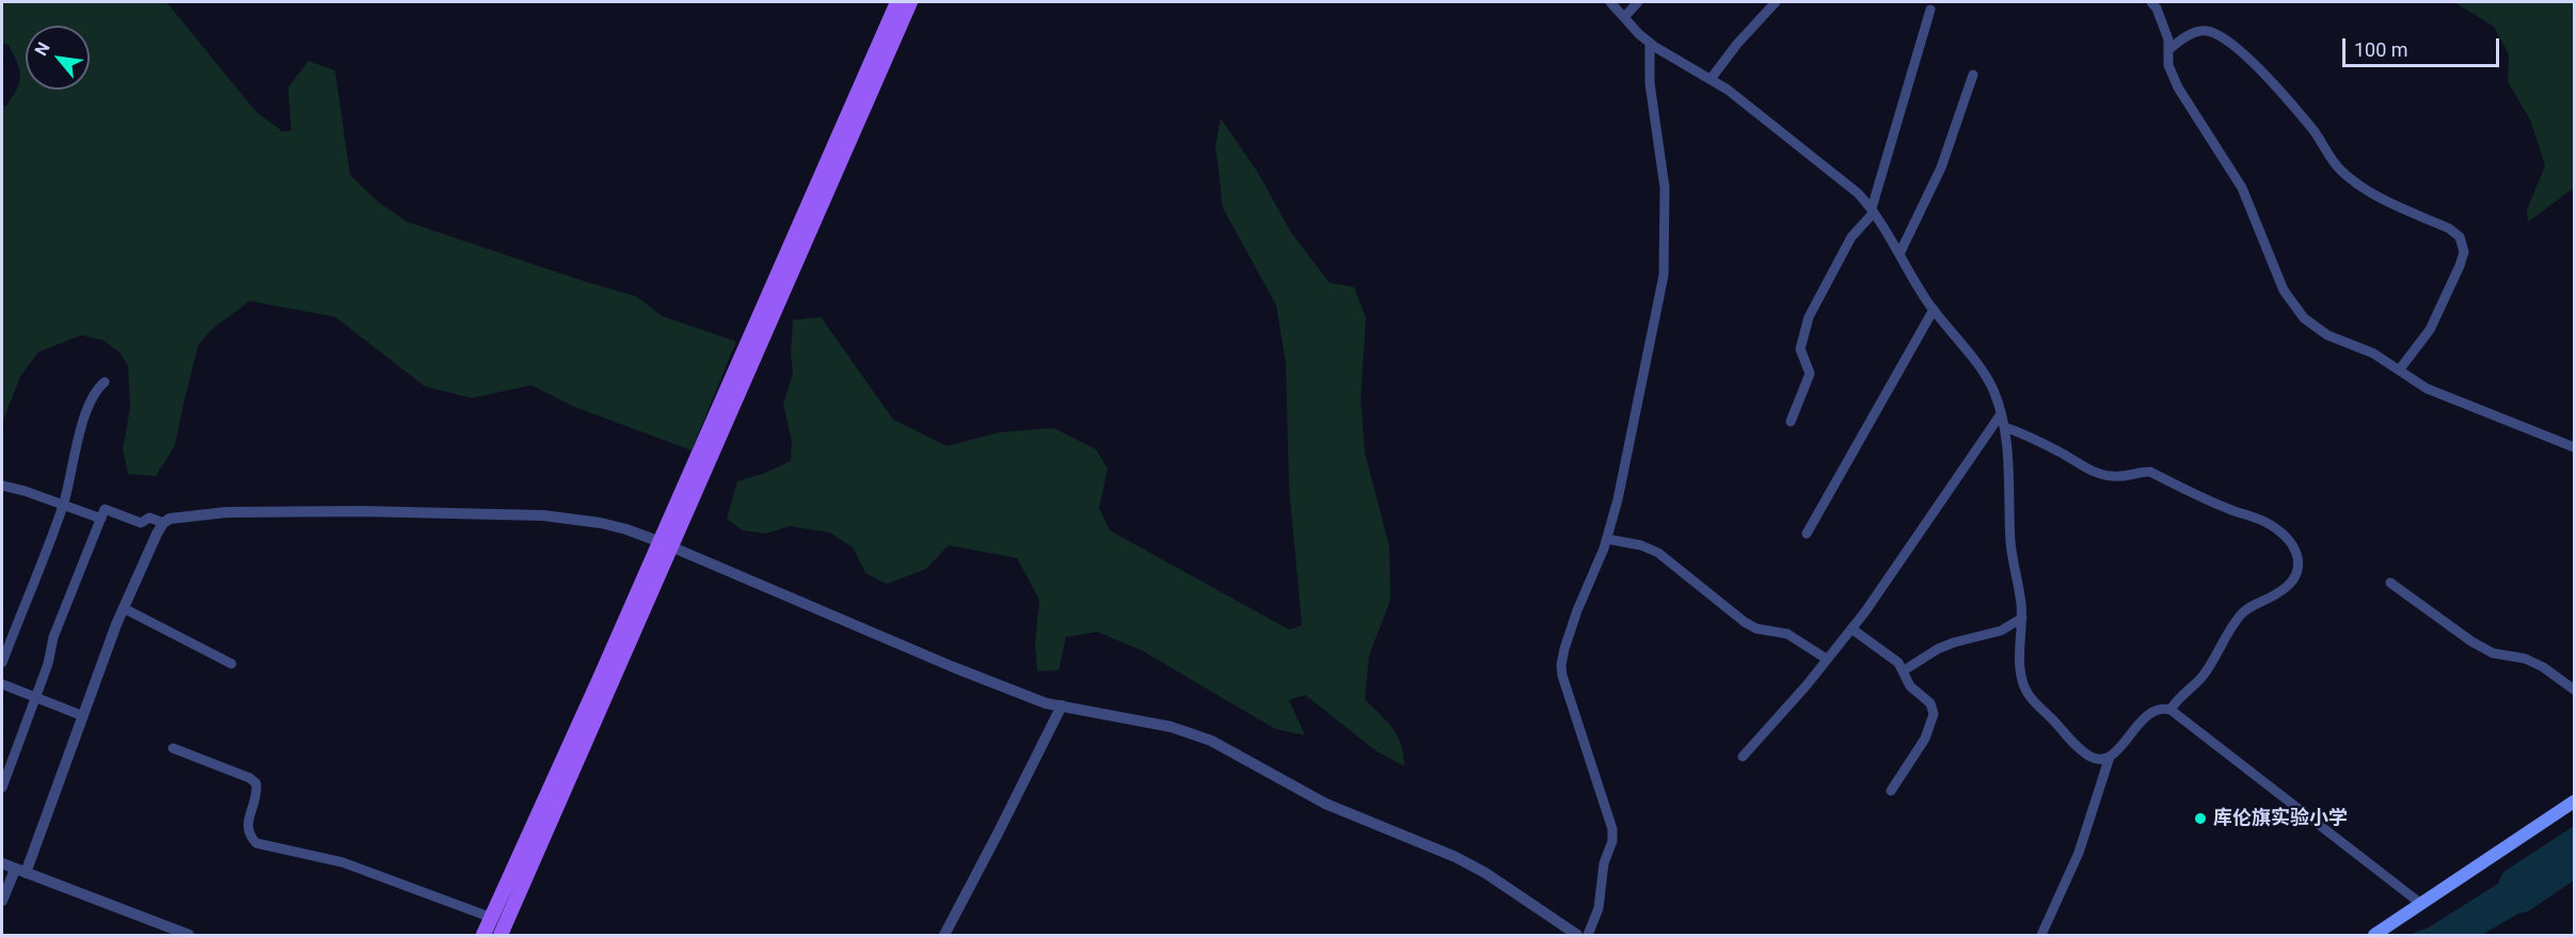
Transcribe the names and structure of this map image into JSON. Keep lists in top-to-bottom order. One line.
{"places":["库伦旗实验小学"],"scale_bar":"100 m","north":"top left"}
